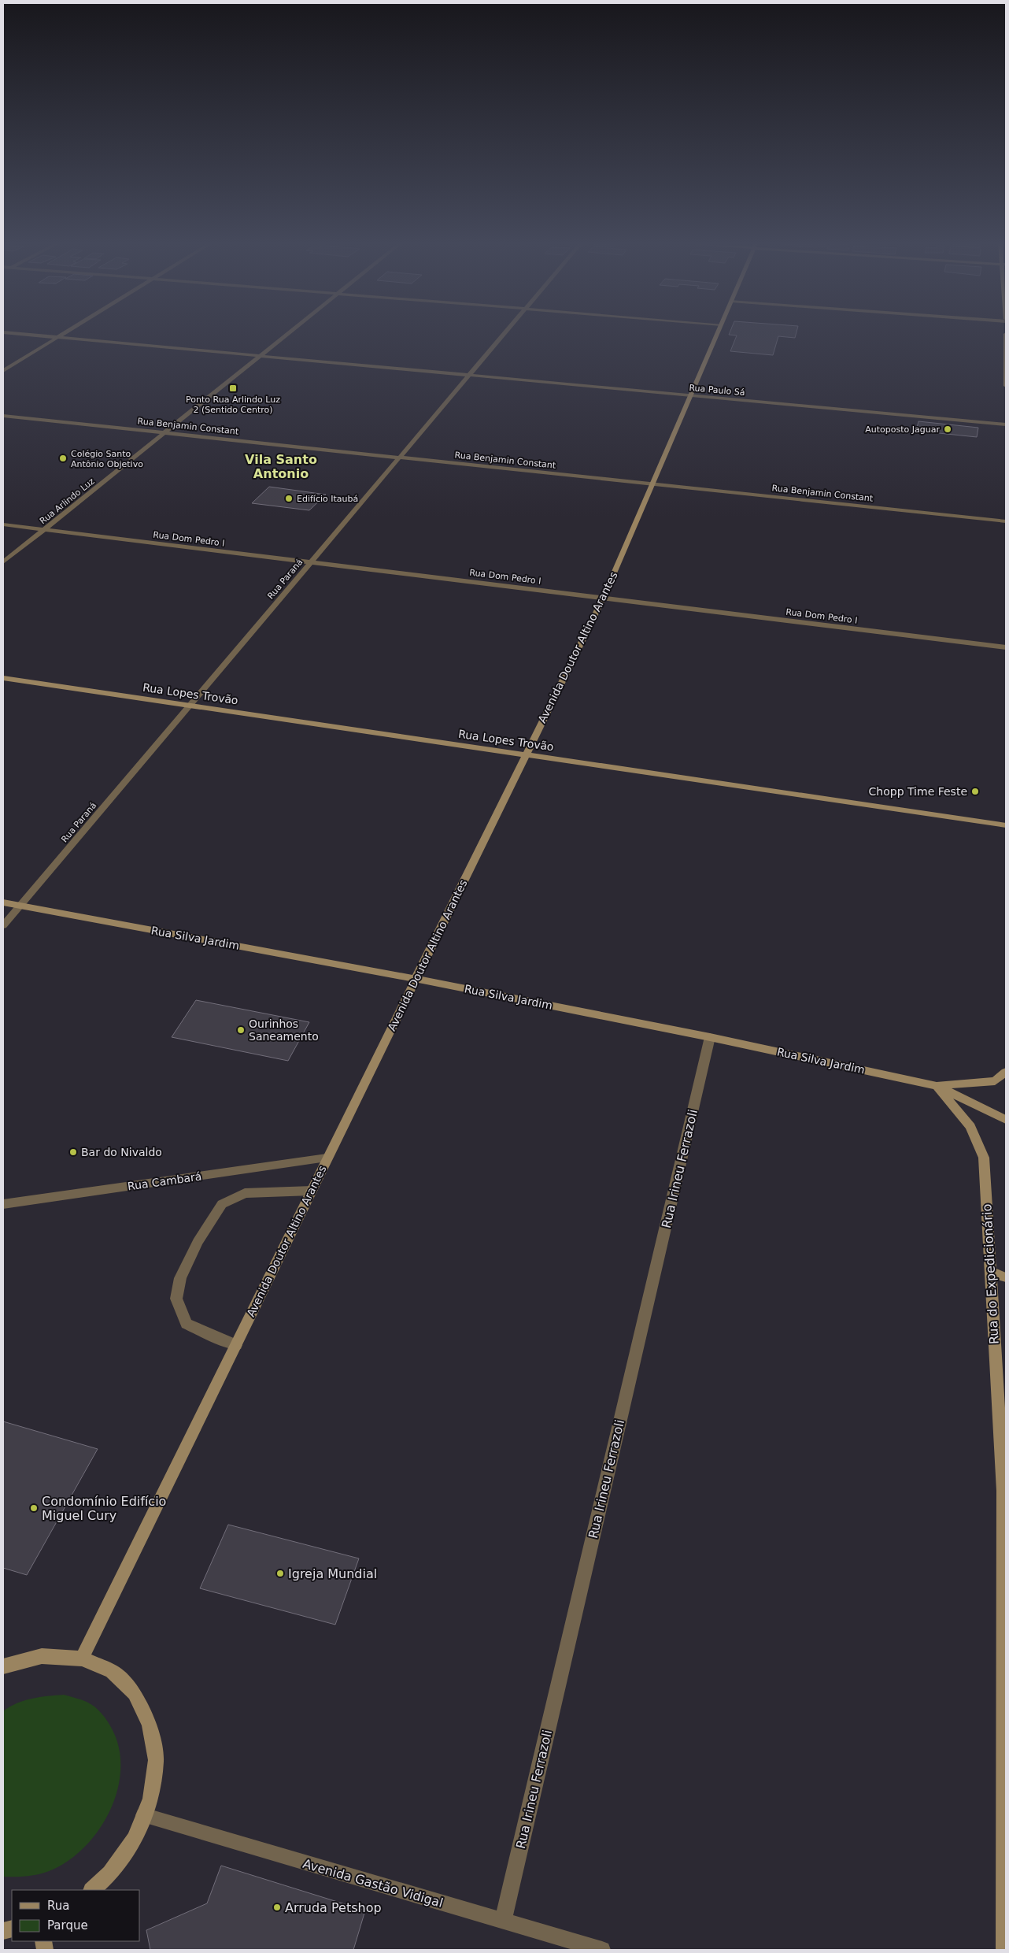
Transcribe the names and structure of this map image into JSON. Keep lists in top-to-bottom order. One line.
{"streets":{"street":["Rua Paulo Sá","Rua Benjamin Constant","Rua Arlindo Luz","Rua Dom Pedro I","Rua Paraná","Avenida Doutor Altino Arantes","Rua Lopes Trovão","Rua Silva Jardim","Rua Irineu Ferrazoli","Rua Cambará","Rua do Expedicionário","Avenida Gastão Vidigal"]},"crossings":[["Rua Paulo Sá","Rua Arlindo Luz"],["Rua Paulo Sá","Rua Paraná"],["Rua Paulo Sá","Avenida Doutor Altino Arantes"],["Rua Benjamin Constant","Rua Arlindo Luz"],["Rua Benjamin Constant","Rua Paraná"],["Rua Benjamin Constant","Avenida Doutor Altino Arantes"],["Rua Arlindo Luz","Rua Dom Pedro I"],["Rua Dom Pedro I","Rua Paraná"],["Rua Dom Pedro I","Avenida Doutor Altino Arantes"],["Rua Paraná","Rua Lopes Trovão"],["Rua Paraná","Rua Silva Jardim"],["Avenida Doutor Altino Arantes","Rua Lopes Trovão"],["Avenida Doutor Altino Arantes","Rua Silva Jardim"],["Avenida Doutor Altino Arantes","Rua Cambará"],["Rua Silva Jardim","Rua Irineu Ferrazoli"],["Rua Silva Jardim","Rua do Expedicionário"],["Rua Irineu Ferrazoli","Avenida Gastão Vidigal"]],"districts":["Vila Santo Antonio"],"places":{"transit":["Ponto Rua Arlindo Luz 2 (Sentido Centro)"],"other":["Autoposto Jaguar","Colégio Santo Antônio Objetivo","Edifício Itaubá","Chopp Time Feste","Ourinhos Saneamento","Bar do Nivaldo","Condomínio Edifício Miguel Cury","Igreja Mundial","Arruda Petshop"]},"legend":["Rua","Parque"]}
